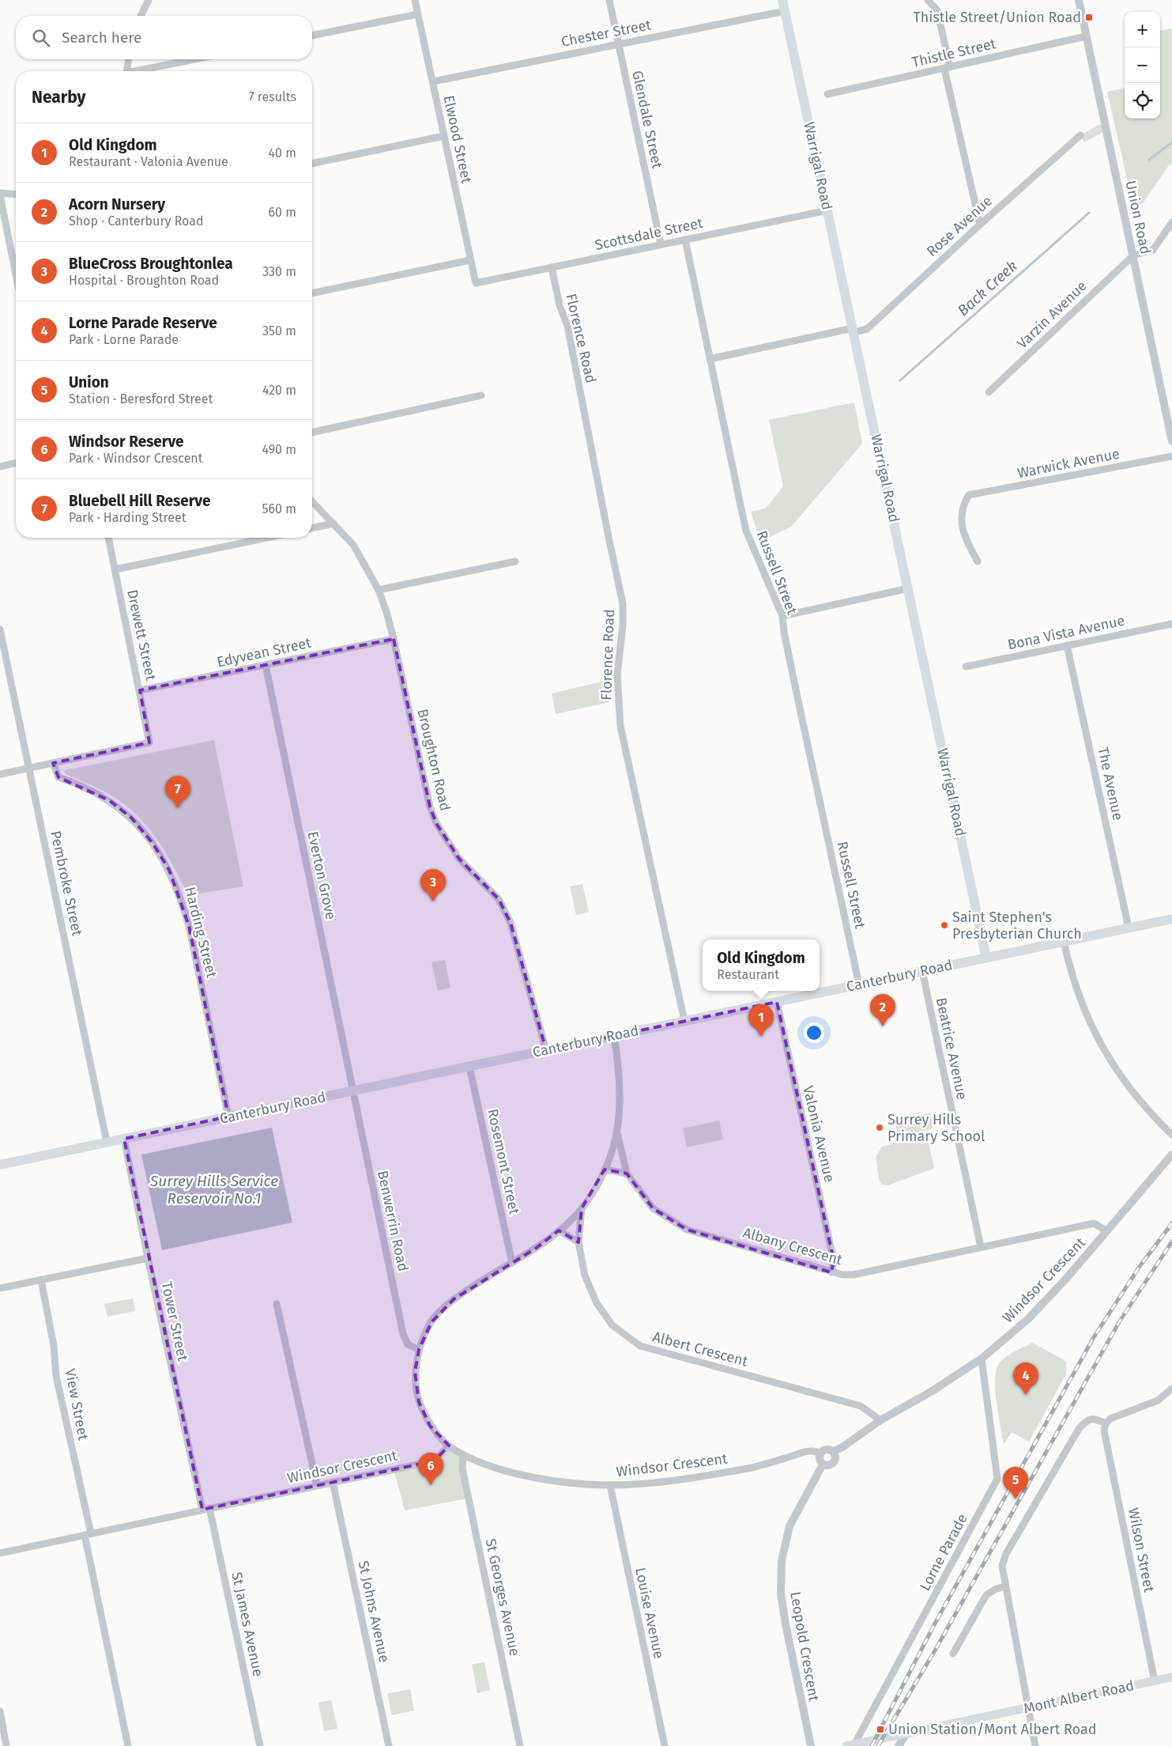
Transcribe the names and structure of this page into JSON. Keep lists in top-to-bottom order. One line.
{"streets":{"main road":["Warrigal Road","Canterbury Road","Mont Albert Road"],"street":["Chester Street","Thistle Street","Glendale Street","Elwood Street","Union Road","Rose Avenue","Scottsdale Street","Varzin Avenue","Florence Road","Warwick Avenue","Russell Street","Bona Vista Avenue","Drewett Street","Edyvean Street","Broughton Road","The Avenue","Everton Grove","Pembroke Street","Harding Street","Beatrice Avenue","Valonia Avenue","Rosemont Street","Benwerrin Road","Albany Crescent","Windsor Crescent","Tower Street","Albert Crescent","View Street","Wilson Street","Lorne Parade","St Georges Avenue","St Johns Avenue","Louise Avenue","St James Avenue","Leopold Crescent"]},"crossings":[["Chester Street","Glendale Street"],["Chester Street","Elwood Street"],["Chester Street","Warrigal Road"],["Thistle Street","Union Road"],["Glendale Street","Scottsdale Street"],["Elwood Street","Scottsdale Street"],["Warrigal Road","Rose Avenue"],["Warrigal Road","Scottsdale Street"],["Warrigal Road","Canterbury Road"],["Union Road","Varzin Avenue"],["Rose Avenue","Russell Street"],["Scottsdale Street","Florence Road"],["Scottsdale Street","Russell Street"],["Florence Road","Canterbury Road"],["Russell Street","Canterbury Road"],["Bona Vista Avenue","The Avenue"],["Drewett Street","Edyvean Street"],["Drewett Street","Harding Street"],["Edyvean Street","Broughton Road"],["Edyvean Street","Everton Grove"],["Broughton Road","Canterbury Road"],["The Avenue","Canterbury Road"],["Everton Grove","Canterbury Road"],["Everton Grove","Benwerrin Road"],["Pembroke Street","Canterbury Road"],["Harding Street","Canterbury Road"],["Canterbury Road","Beatrice Avenue"],["Canterbury Road","Valonia Avenue"],["Canterbury Road","Rosemont Street"],["Canterbury Road","Benwerrin Road"],["Canterbury Road","Tower Street"],["Beatrice Avenue","Albany Crescent"],["Valonia Avenue","Albany Crescent"],["Albany Crescent","Windsor Crescent"],["Windsor Crescent","Tower Street"],["Windsor Crescent","Albert Crescent"],["Windsor Crescent","View Street"],["Windsor Crescent","Lorne Parade"],["Windsor Crescent","St Georges Avenue"],["Windsor Crescent","St Johns Avenue"],["Windsor Crescent","Louise Avenue"],["Windsor Crescent","St James Avenue"],["Windsor Crescent","Leopold Crescent"],["Tower Street","St James Avenue"],["Wilson Street","Mont Albert Road"],["Lorne Parade","Mont Albert Road"]],"water":["Back Creek","Surrey Hills Service Reservoir No.1"],"places":{"transit":["Thistle Street/Union Road","Union Station/Mont Albert Road"],"other":["Saint Stephen's Presbyterian Church","Surrey Hills Primary School"]},"page":{"map_buttons":["+","−"],"search":"Search here","heading":["Nearby","7 results"],"list":[{"mark":"1","name":"Old Kingdom","note":"Restaurant · Valonia Avenue","value":"40 m"},{"mark":"2","name":"Acorn Nursery","note":"Shop · Canterbury Road","value":"60 m"},{"mark":"3","name":"BlueCross Broughtonlea","note":"Hospital · Broughton Road","value":"330 m"},{"mark":"4","name":"Lorne Parade Reserve","note":"Park · Lorne Parade","value":"350 m"},{"mark":"5","name":"Union","note":"Station · Beresford Street","value":"420 m"},{"mark":"6","name":"Windsor Reserve","note":"Park · Windsor Crescent","value":"490 m"},{"mark":"7","name":"Bluebell Hill Reserve","note":"Park · Harding Street","value":"560 m"}],"pins":["7","3","2","1","4","6","5"],"popup":["Old Kingdom","Restaurant"]}}
